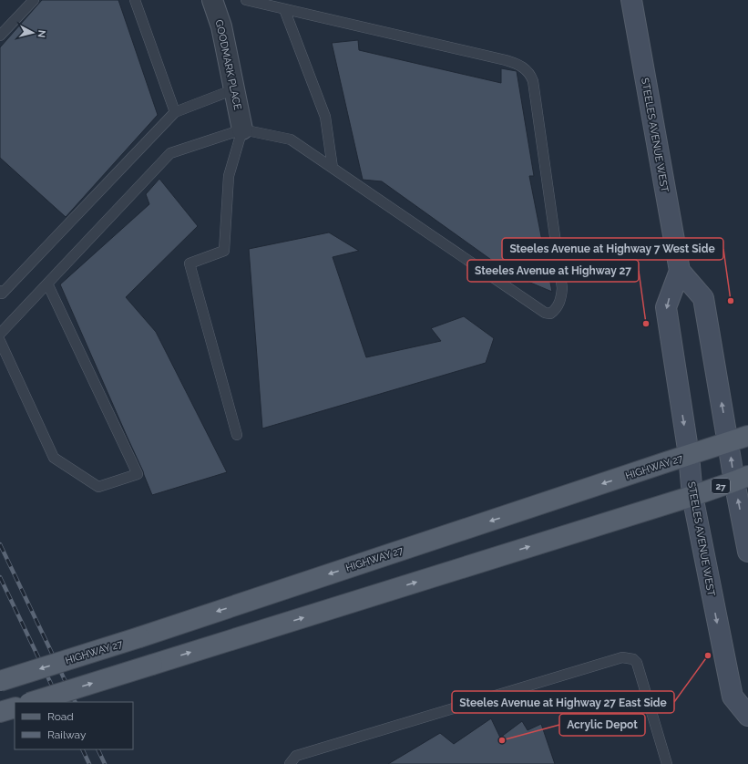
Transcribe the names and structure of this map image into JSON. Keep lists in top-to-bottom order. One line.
{"streets":{"main road":["STEELES AVENUE WEST","HIGHWAY 27","27"],"street":["GOODMARK PLACE"]},"crossings":[["STEELES AVENUE WEST","HIGHWAY 27"],["STEELES AVENUE WEST","27"]],"places":["Steeles Avenue at Highway 7 West Side","Steeles Avenue at Highway 27","Steeles Avenue at Highway 27 East Side","Acrylic Depot"],"legend":["Road","Railway"],"north":"right"}
